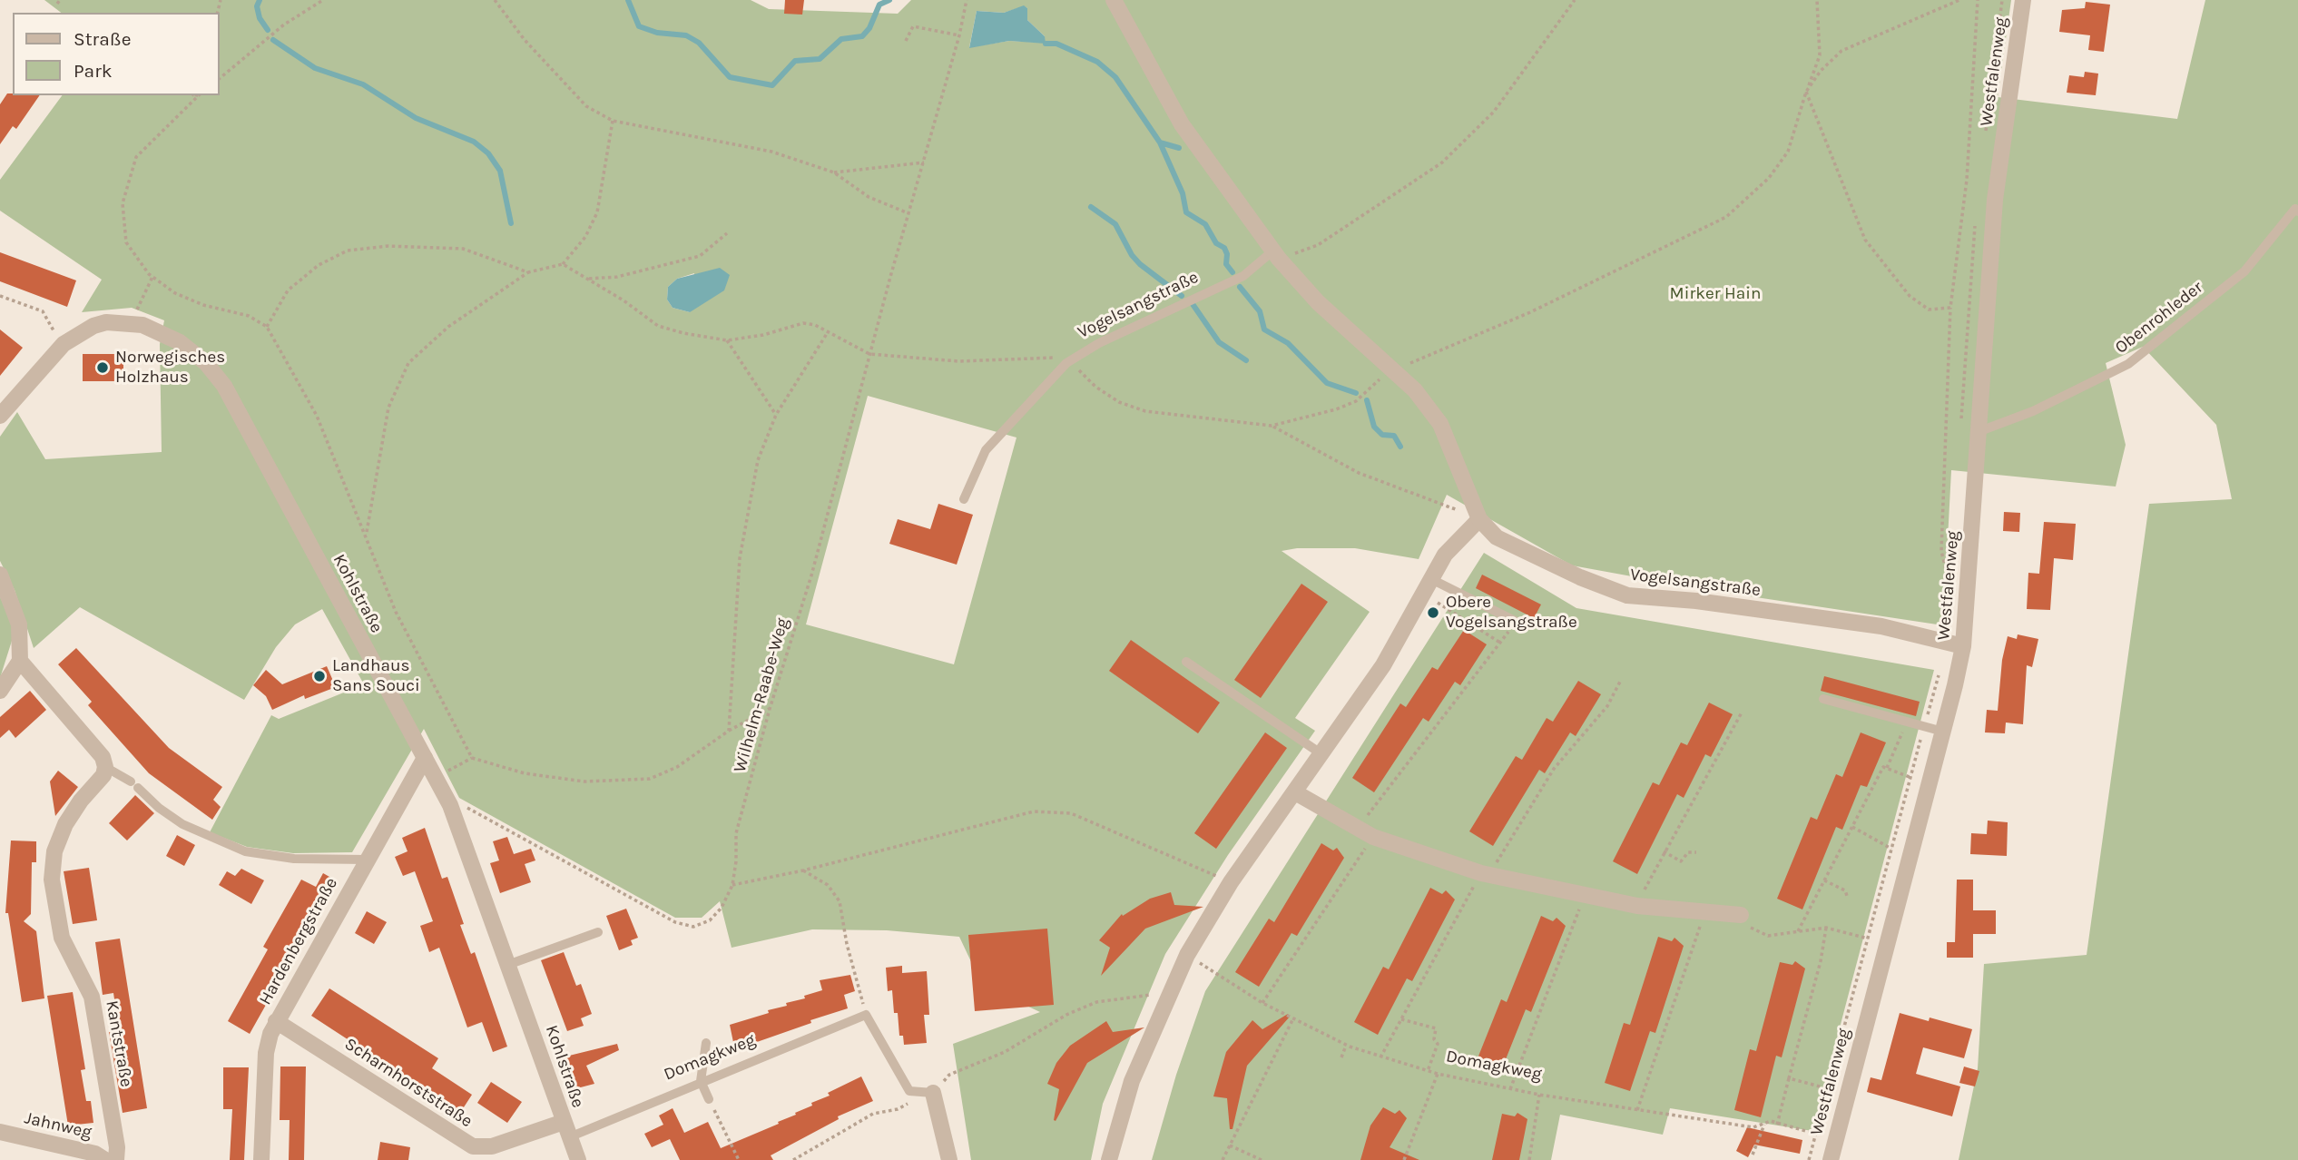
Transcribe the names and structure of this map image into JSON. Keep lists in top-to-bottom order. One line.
{"streets":{"street":["Westfalenweg","Vogelsangstraße","Kohlstraße","Hardenbergstraße","Kantstraße","Scharnhorststraße","Jahnweg"],"lane":["Obenrohleder","Domagkweg"],"path":["Wilhelm-Raabe-Weg"]},"crossings":[["Westfalenweg","Vogelsangstraße"],["Westfalenweg","Obenrohleder"],["Kohlstraße","Hardenbergstraße"],["Kohlstraße","Domagkweg"],["Kohlstraße","Scharnhorststraße"],["Hardenbergstraße","Scharnhorststraße"],["Domagkweg","Scharnhorststraße"]],"parks":["Mirker Hain"],"places":["Norwegisches Holzhaus","Obere Vogelsangstraße","Landhaus Sans Souci"],"legend":["Straße","Park"]}
